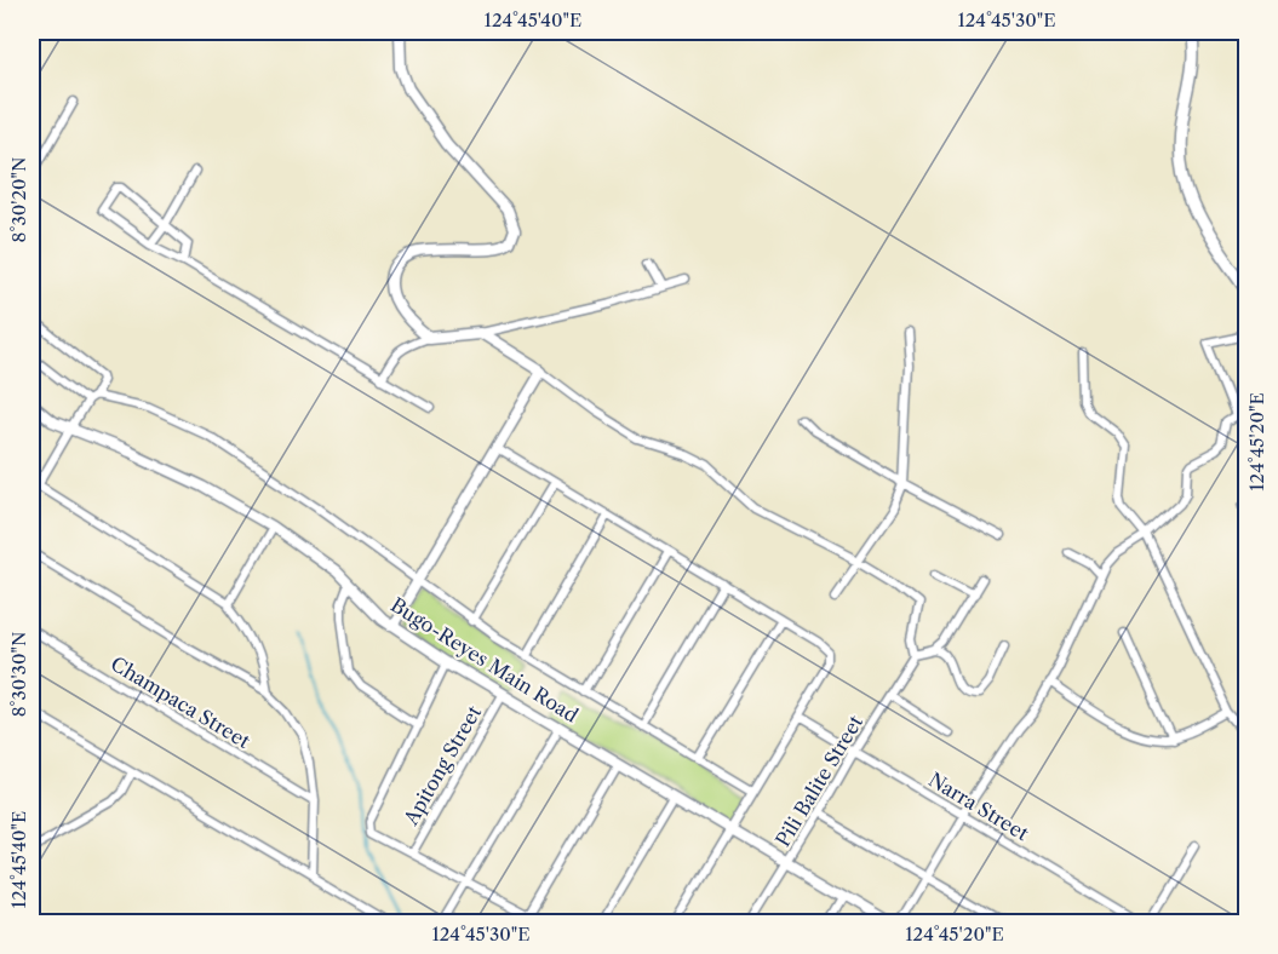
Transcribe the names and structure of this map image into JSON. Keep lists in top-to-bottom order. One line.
{"streets":{"street":["Bugo-Reyes Main Road","Champaca Street","Apitong Street","Pili Balite Street","Narra Street"]},"crossings":[["Bugo-Reyes Main Road","Apitong Street"],["Bugo-Reyes Main Road","Pili Balite Street"],["Pili Balite Street","Narra Street"]],"coordinates":["124°45'40\"E","124°45'30\"E","8°30'20\"N","124°45'20\"E","8°30'30\"N"]}
